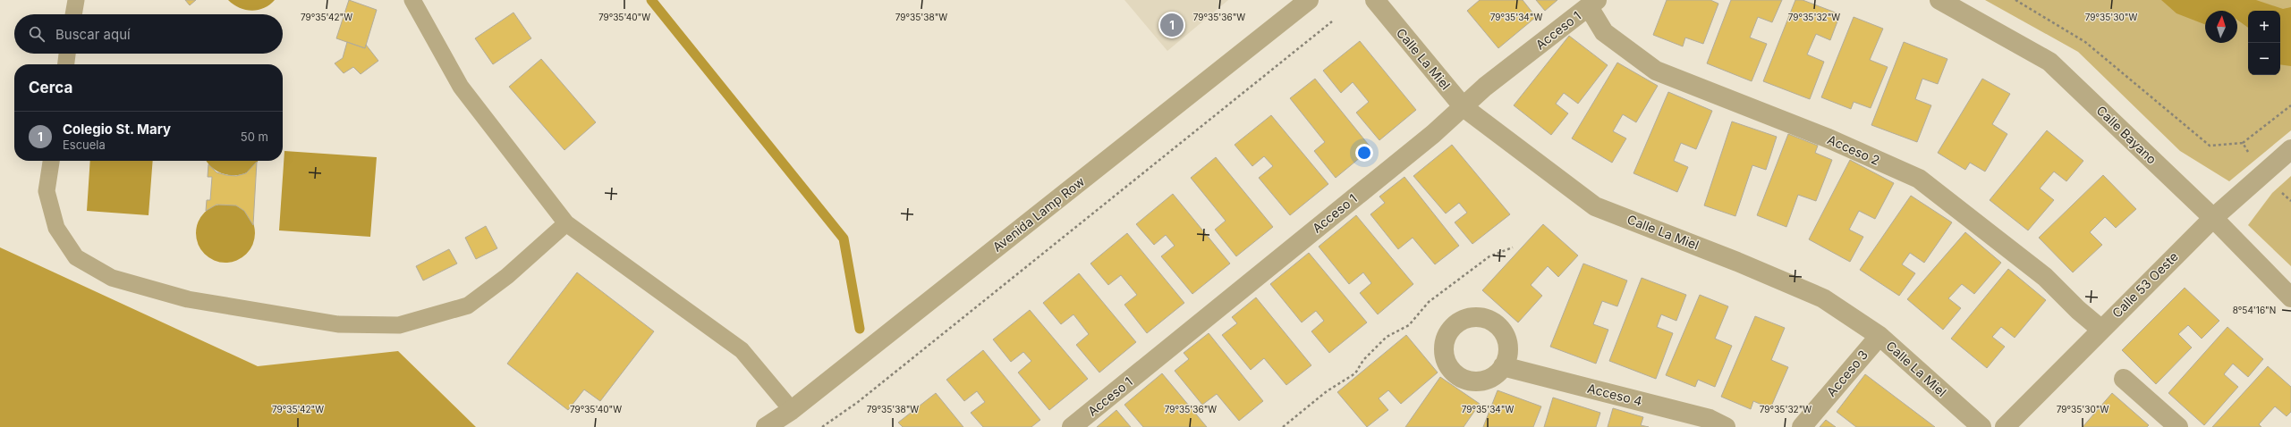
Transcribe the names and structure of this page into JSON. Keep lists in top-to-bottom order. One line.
{"streets":{"street":["Acceso 1","Calle La Miel","Calle Bayano","Acceso 2","Avenida Lamp Row","Calle 53 Oeste","Acceso 3","Acceso 4"]},"crossings":[["Acceso 1","Calle La Miel"],["Acceso 1","Acceso 2"],["Calle La Miel","Acceso 3"],["Calle Bayano","Calle 53 Oeste"],["Acceso 2","Calle 53 Oeste"]],"north":"top","page":{"map_buttons":["+","−"],"pins":"1","search":"Buscar aquí","heading":"Cerca","list":[{"mark":"1","name":"Colegio St. Mary","note":"Escuela","value":"50 m"}]},"coordinates":["79°35'42\"W","79°35'40\"W","79°35'38\"W","79°35'36\"W","79°35'34\"W","79°35'32\"W","79°35'30\"W","8°54'16\"N"]}
